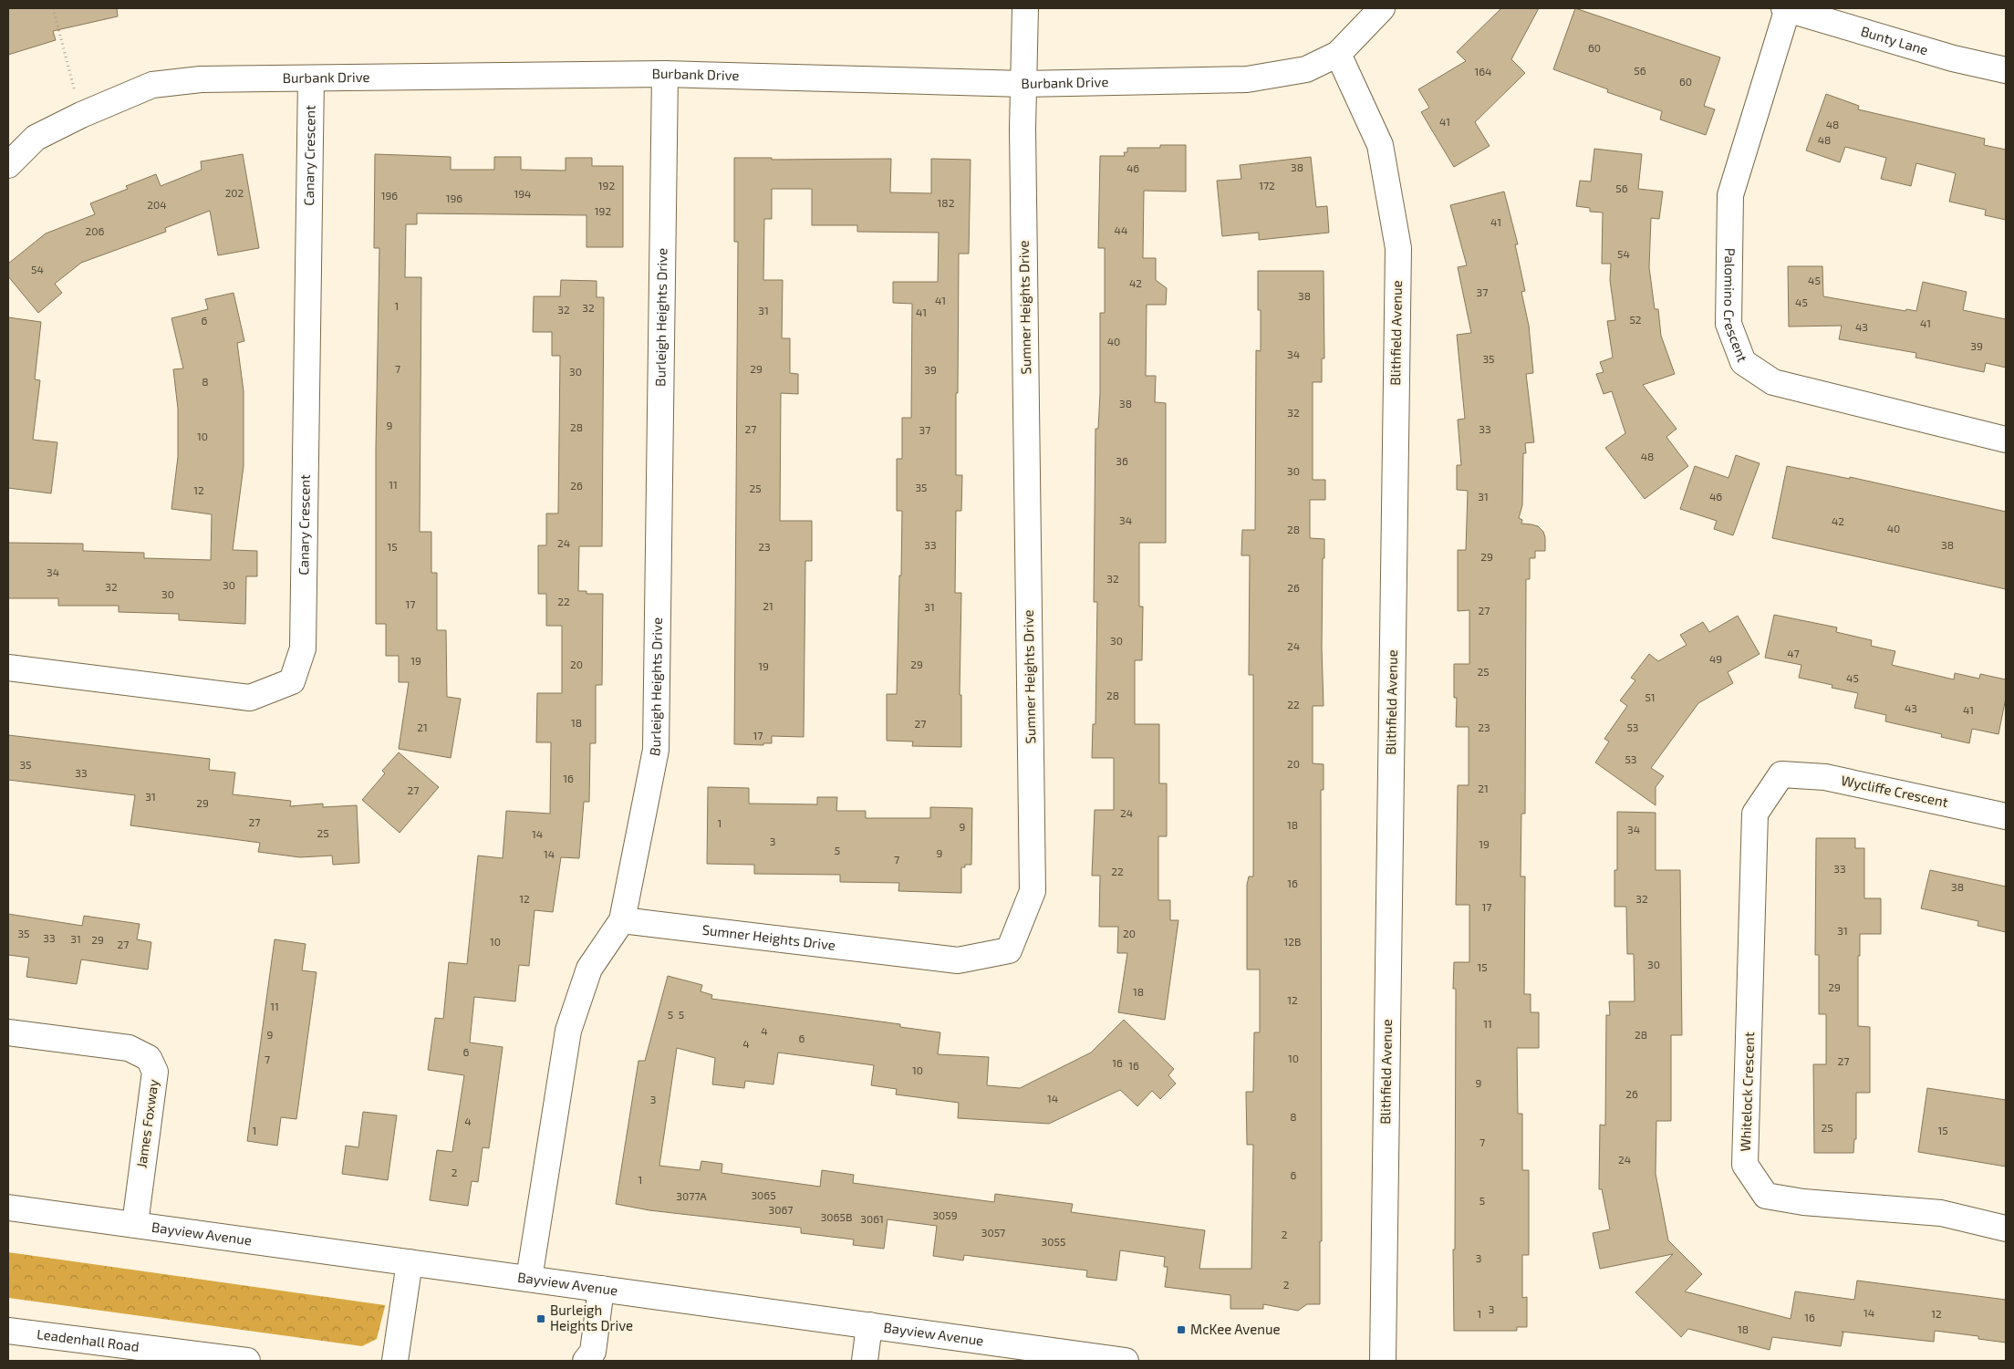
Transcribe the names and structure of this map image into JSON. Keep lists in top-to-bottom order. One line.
{"streets":{"street":["Bunty Lane","Burbank Drive","Canary Crescent","Palomino Crescent","Sumner Heights Drive","Burleigh Heights Drive","Blithfield Avenue","Wycliffe Crescent","Whitelock Crescent","James Foxway","Bayview Avenue","Leadenhall Road"]},"crossings":[["Bunty Lane","Palomino Crescent"],["Burbank Drive","Canary Crescent"],["Burbank Drive","Sumner Heights Drive"],["Burbank Drive","Burleigh Heights Drive"],["Burbank Drive","Blithfield Avenue"],["Sumner Heights Drive","Burleigh Heights Drive"],["Burleigh Heights Drive","Bayview Avenue"],["Wycliffe Crescent","Whitelock Crescent"],["James Foxway","Bayview Avenue"]],"places":{"transit":["Burleigh Heights Drive","McKee Avenue"]},"house_numbers":["60","56","164","60","41","48","48","38","46","192","172","56","202","194","196","196","182","204","192","41","44","206","54","54","45","42","37","38","41","45","1","32","32","31","41","52","6","41","43","40","39","34","35","7","29","39","30","8","38","32","9","28","27","33","37","10","48","36","30","11","26","35","25","12","31","46","34","42","40","28","24","33","38","15","23","29","34","32","30","32","26","30","22","17","21","31","27","30","24","47","49","19","20","29","19","25","45","28","51","22","43","41","18","27","21","23","53","17","53","20","35","33","16","21","27","31","29","24","27","1","18","9","34","25","14","3","19","5","9","14","7","33","22","16","38","12","32","17","31","35","20","33","31","29","10","12B","27","30","15","29","18","12","11","5","5","11","4","9","28","6","4","6","10","7","27","16","16","10","9","26","14","3","8","4","25","1","15","7","24","2","6","1","3065","3077A","5","3067","3059","3065B","3061","3057","2","3055","3","2","3","14","1","12","16","18"]}
